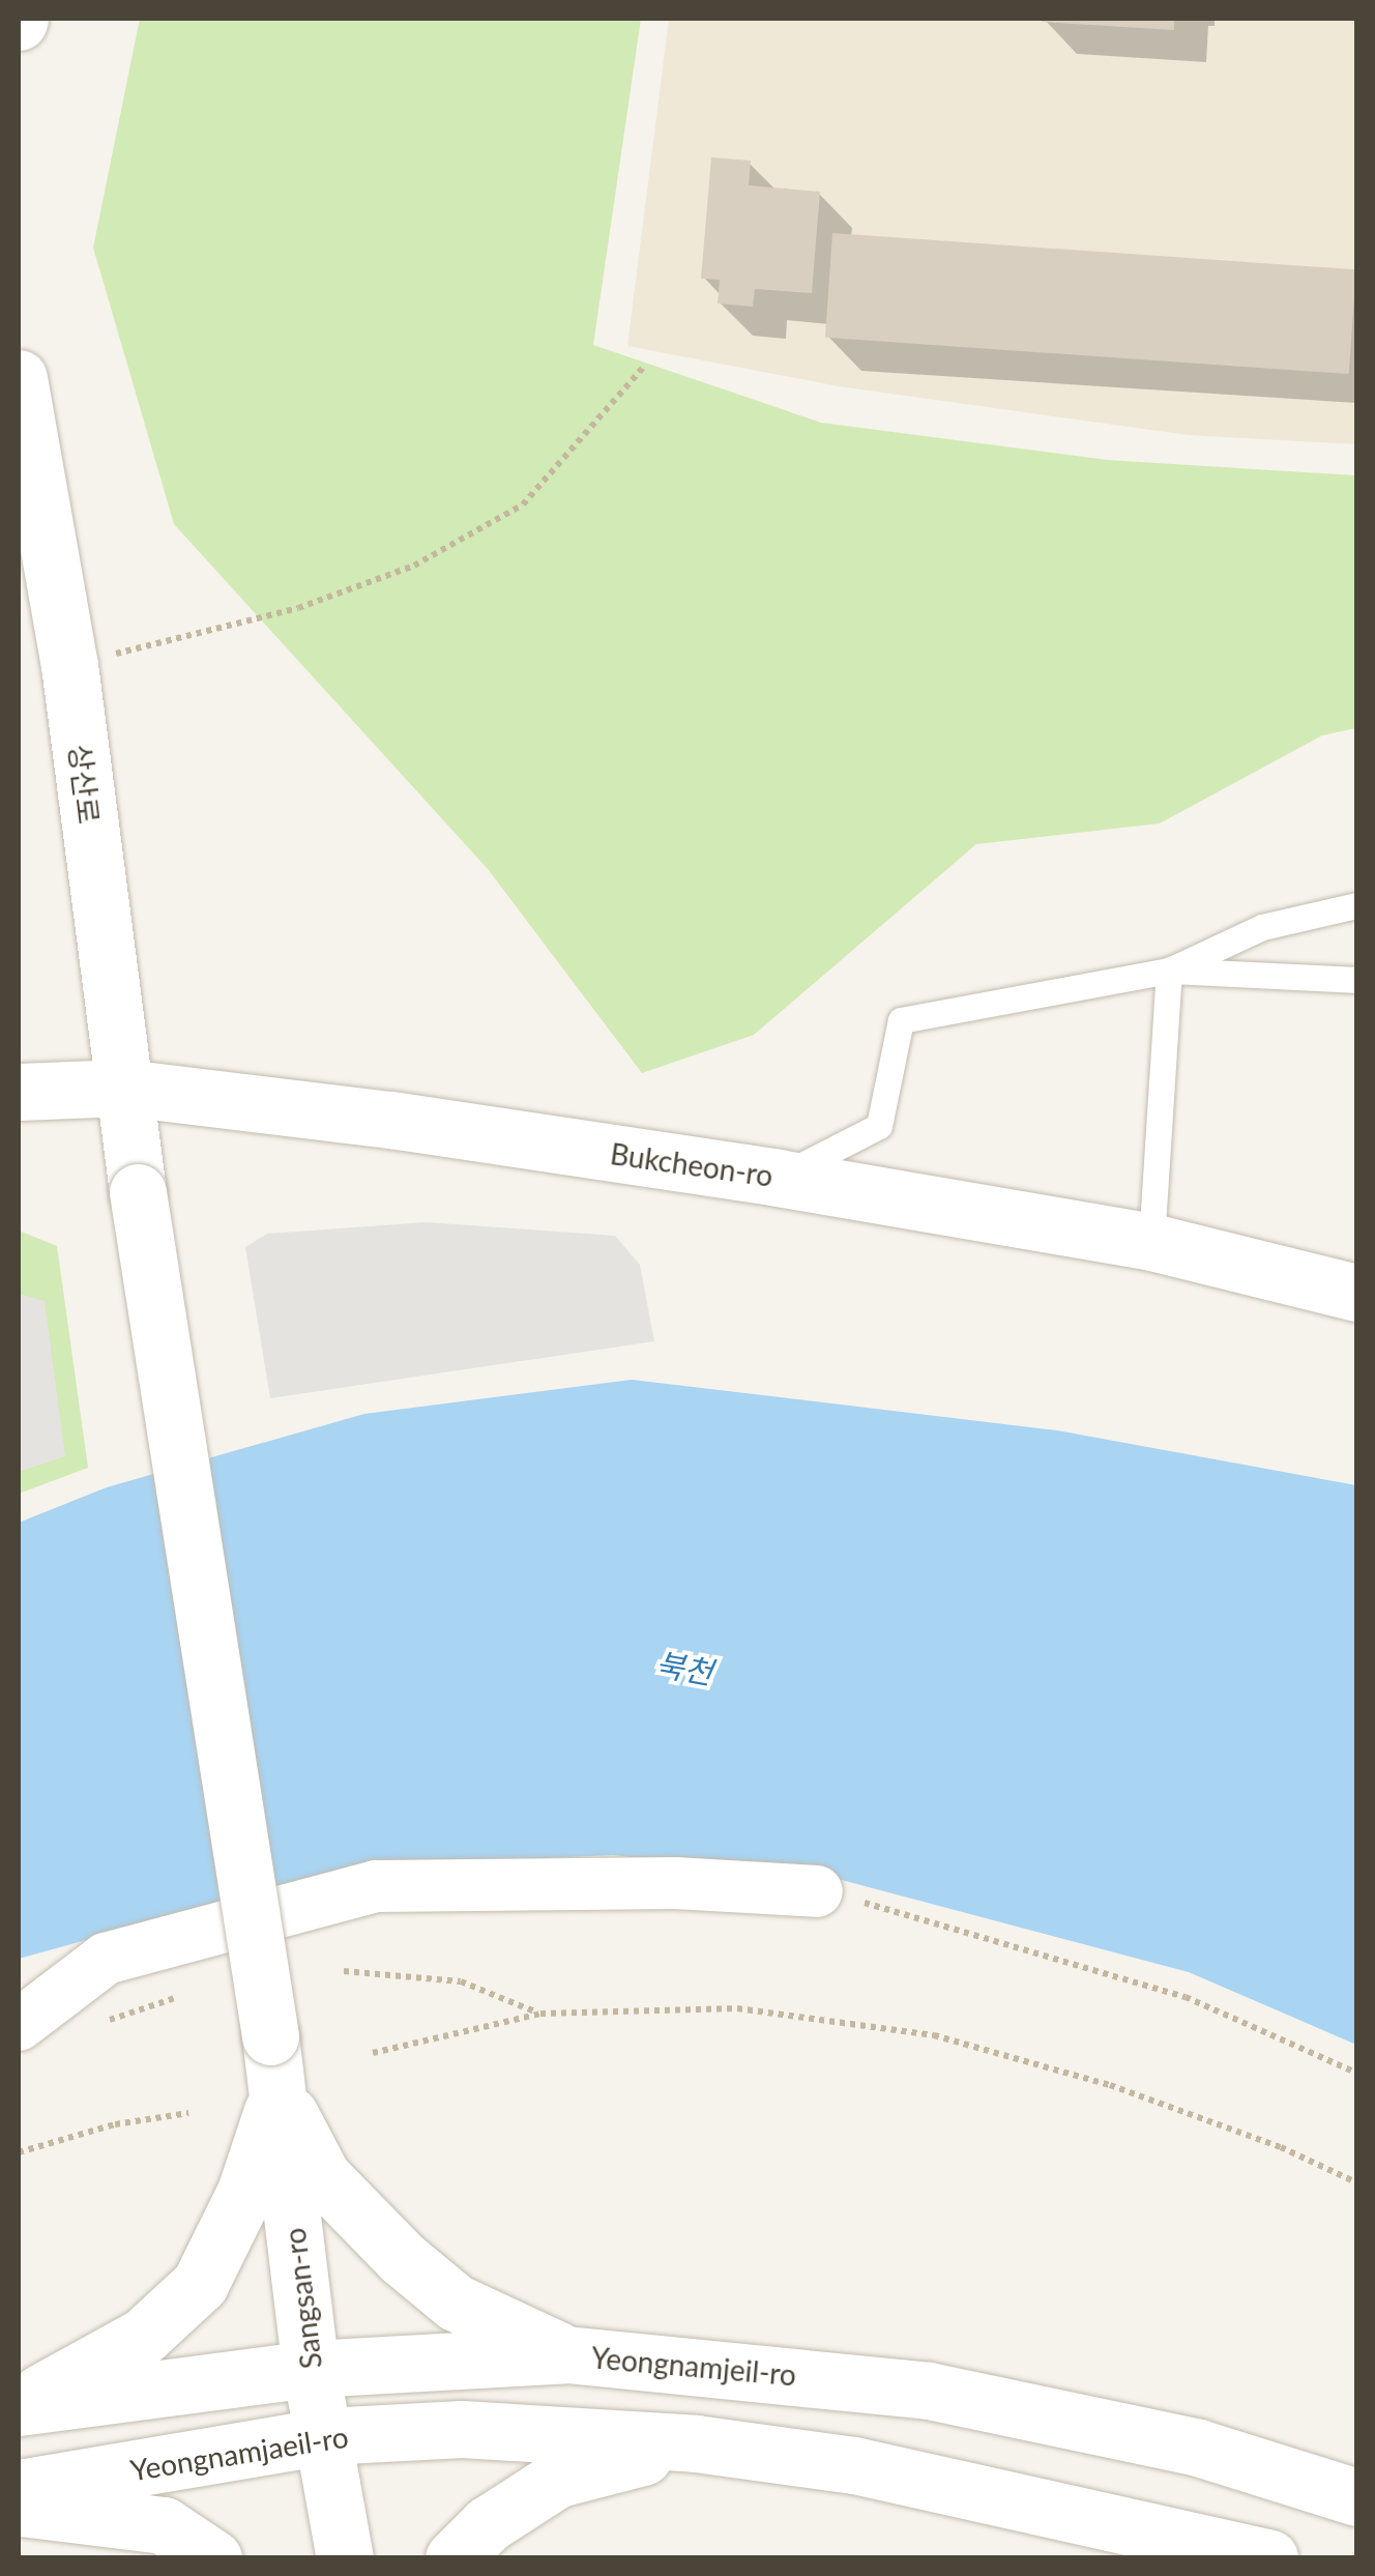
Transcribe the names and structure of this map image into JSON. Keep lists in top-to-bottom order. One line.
{"streets":{"street":["상산로","Bukcheon-ro","Sangsan-ro","Yeongnamjeil-ro","Yeongnamjaeil-ro"]},"crossings":[["상산로","Bukcheon-ro"],["상산로","Sangsan-ro"],["Sangsan-ro","Yeongnamjeil-ro"],["Sangsan-ro","Yeongnamjaeil-ro"]],"water":["북천"]}
